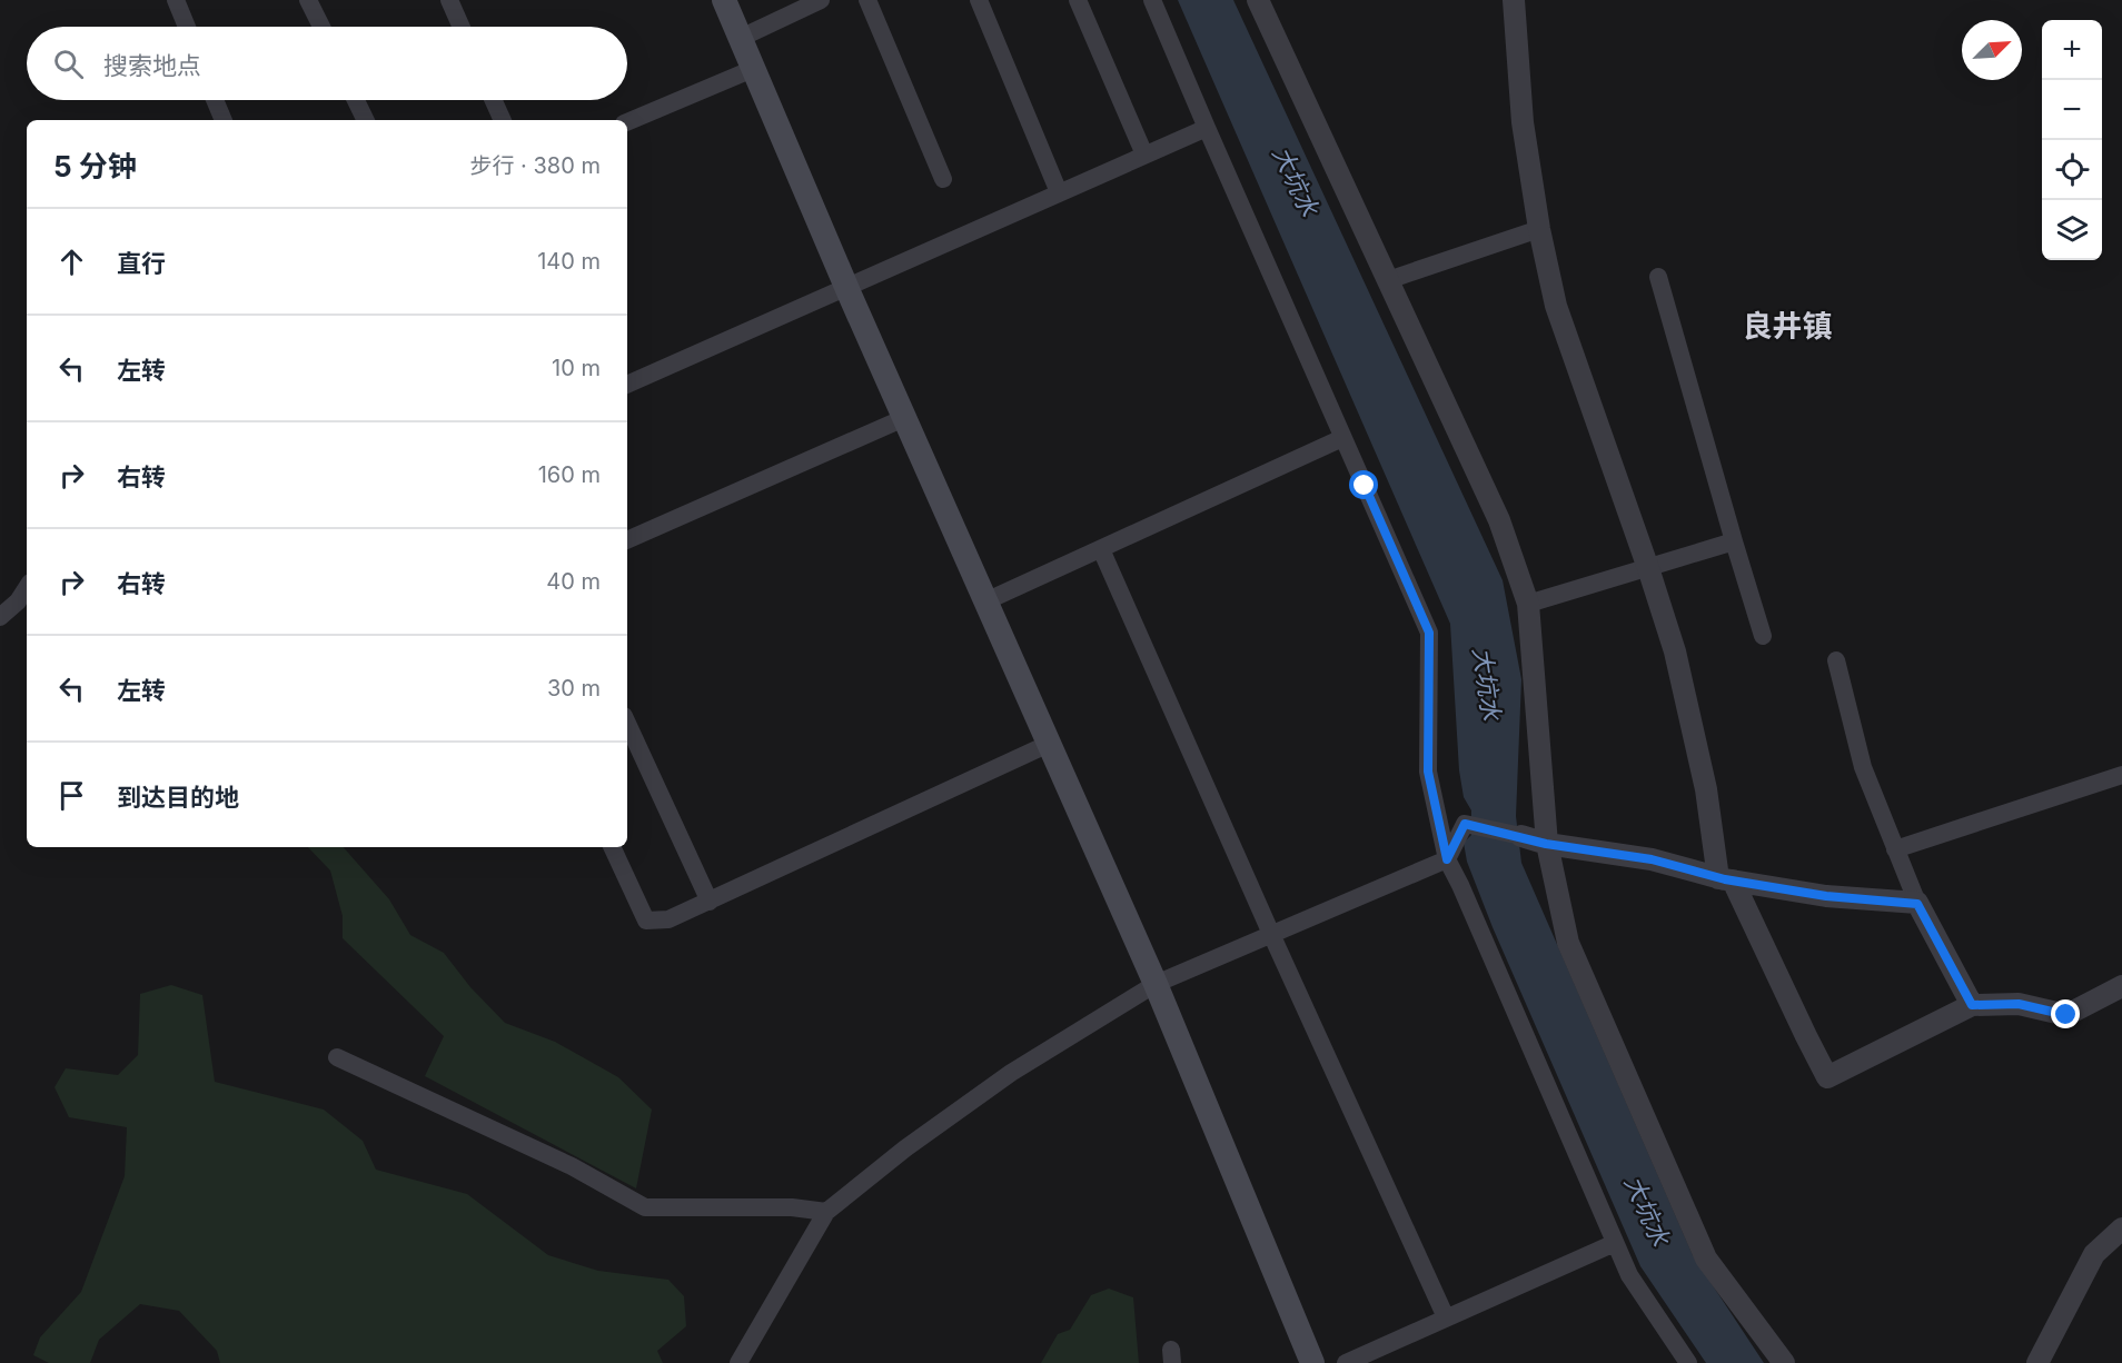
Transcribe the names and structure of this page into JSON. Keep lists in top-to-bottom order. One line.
{"districts":["良井镇"],"water":["大坑水"],"north":"top right","page":{"map_buttons":["+","−"],"search":"搜索地点","heading":["5 分钟","步行 · 380 m"],"list":[["直行","140 m"],["左转","10 m"],["右转","160 m"],["右转","40 m"],["左转","30 m"],"到达目的地"]}}
